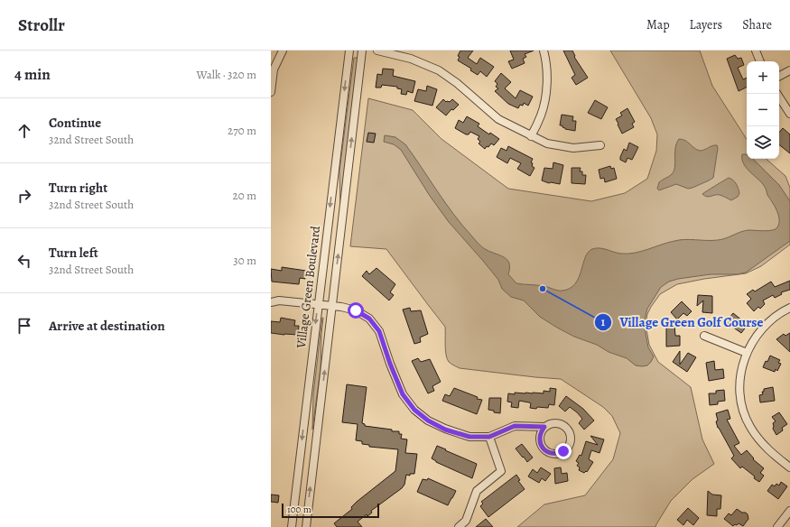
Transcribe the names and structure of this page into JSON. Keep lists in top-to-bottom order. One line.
{"streets":{"street":["Village Green Boulevard"]},"places":["Village Green Golf Course"],"scale_bar":"100 m","page":{"header":"Strollr","nav":["Map","Layers","Share"],"heading":["4 min","Walk · 320 m"],"map_buttons":["+","−"],"list":[["Continue","32nd Street South","270 m"],["Turn right","32nd Street South","20 m"],["Turn left","32nd Street South","30 m"],"Arrive at destination"],"scale":"100 m"}}
